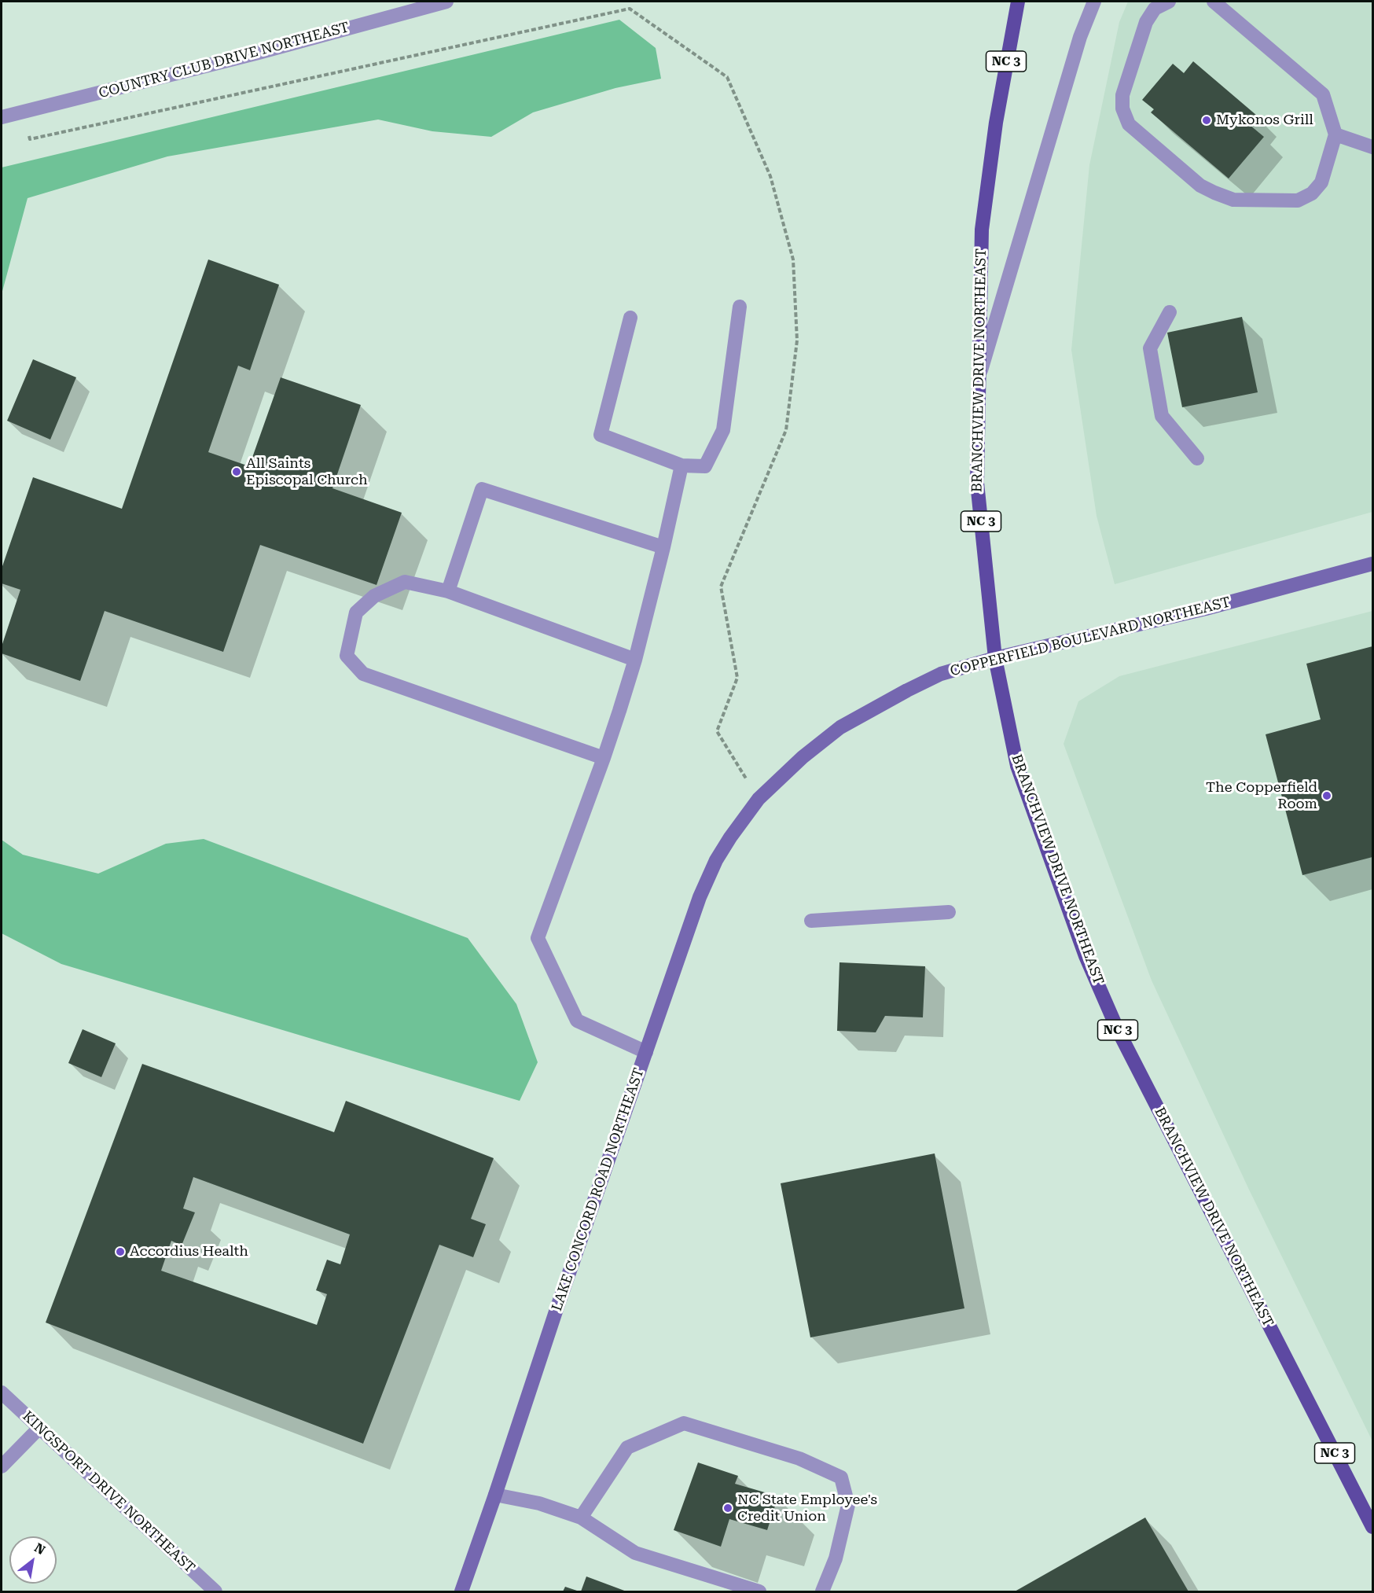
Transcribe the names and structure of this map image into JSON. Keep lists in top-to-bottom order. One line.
{"streets":{"main road":["NC 3","BRANCHVIEW DRIVE NORTHEAST","COPPERFIELD BOULEVARD NORTHEAST","LAKE CONCORD ROAD NORTHEAST"],"street":["COUNTRY CLUB DRIVE NORTHEAST","KINGSPORT DRIVE NORTHEAST"]},"crossings":[["BRANCHVIEW DRIVE NORTHEAST","COPPERFIELD BOULEVARD NORTHEAST"],["COPPERFIELD BOULEVARD NORTHEAST","LAKE CONCORD ROAD NORTHEAST"]],"places":["Mykonos Grill","All Saints Episcopal Church","The Copperfield Room","Accordius Health","NC State Employee's Credit Union"],"north":"top right"}
